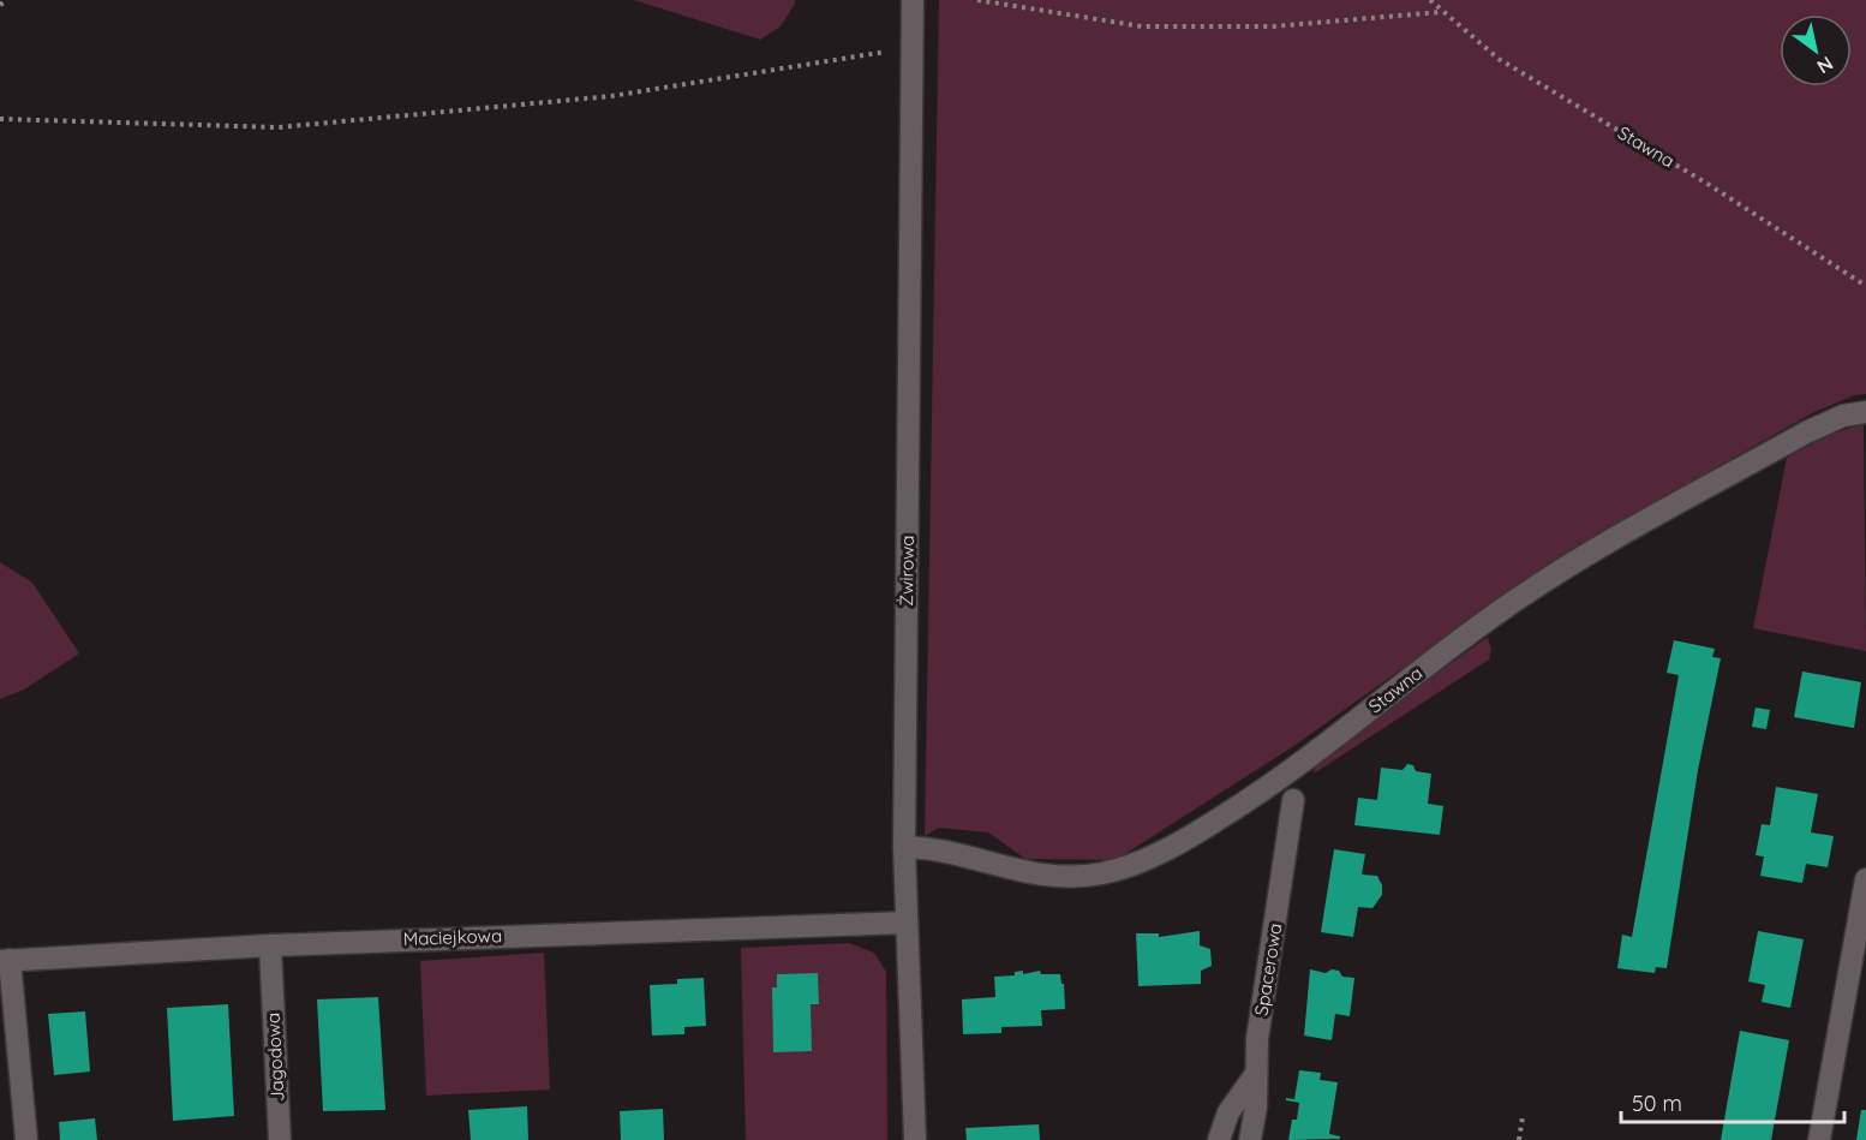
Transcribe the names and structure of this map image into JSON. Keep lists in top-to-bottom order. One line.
{"streets":{"street":["Stawna","Żwirowa","Maciejkowa","Spacerowa","Jagodowa"]},"crossings":[["Stawna","Żwirowa"],["Żwirowa","Maciejkowa"],["Maciejkowa","Jagodowa"]],"scale_bar":"50 m","north":"bottom right"}
